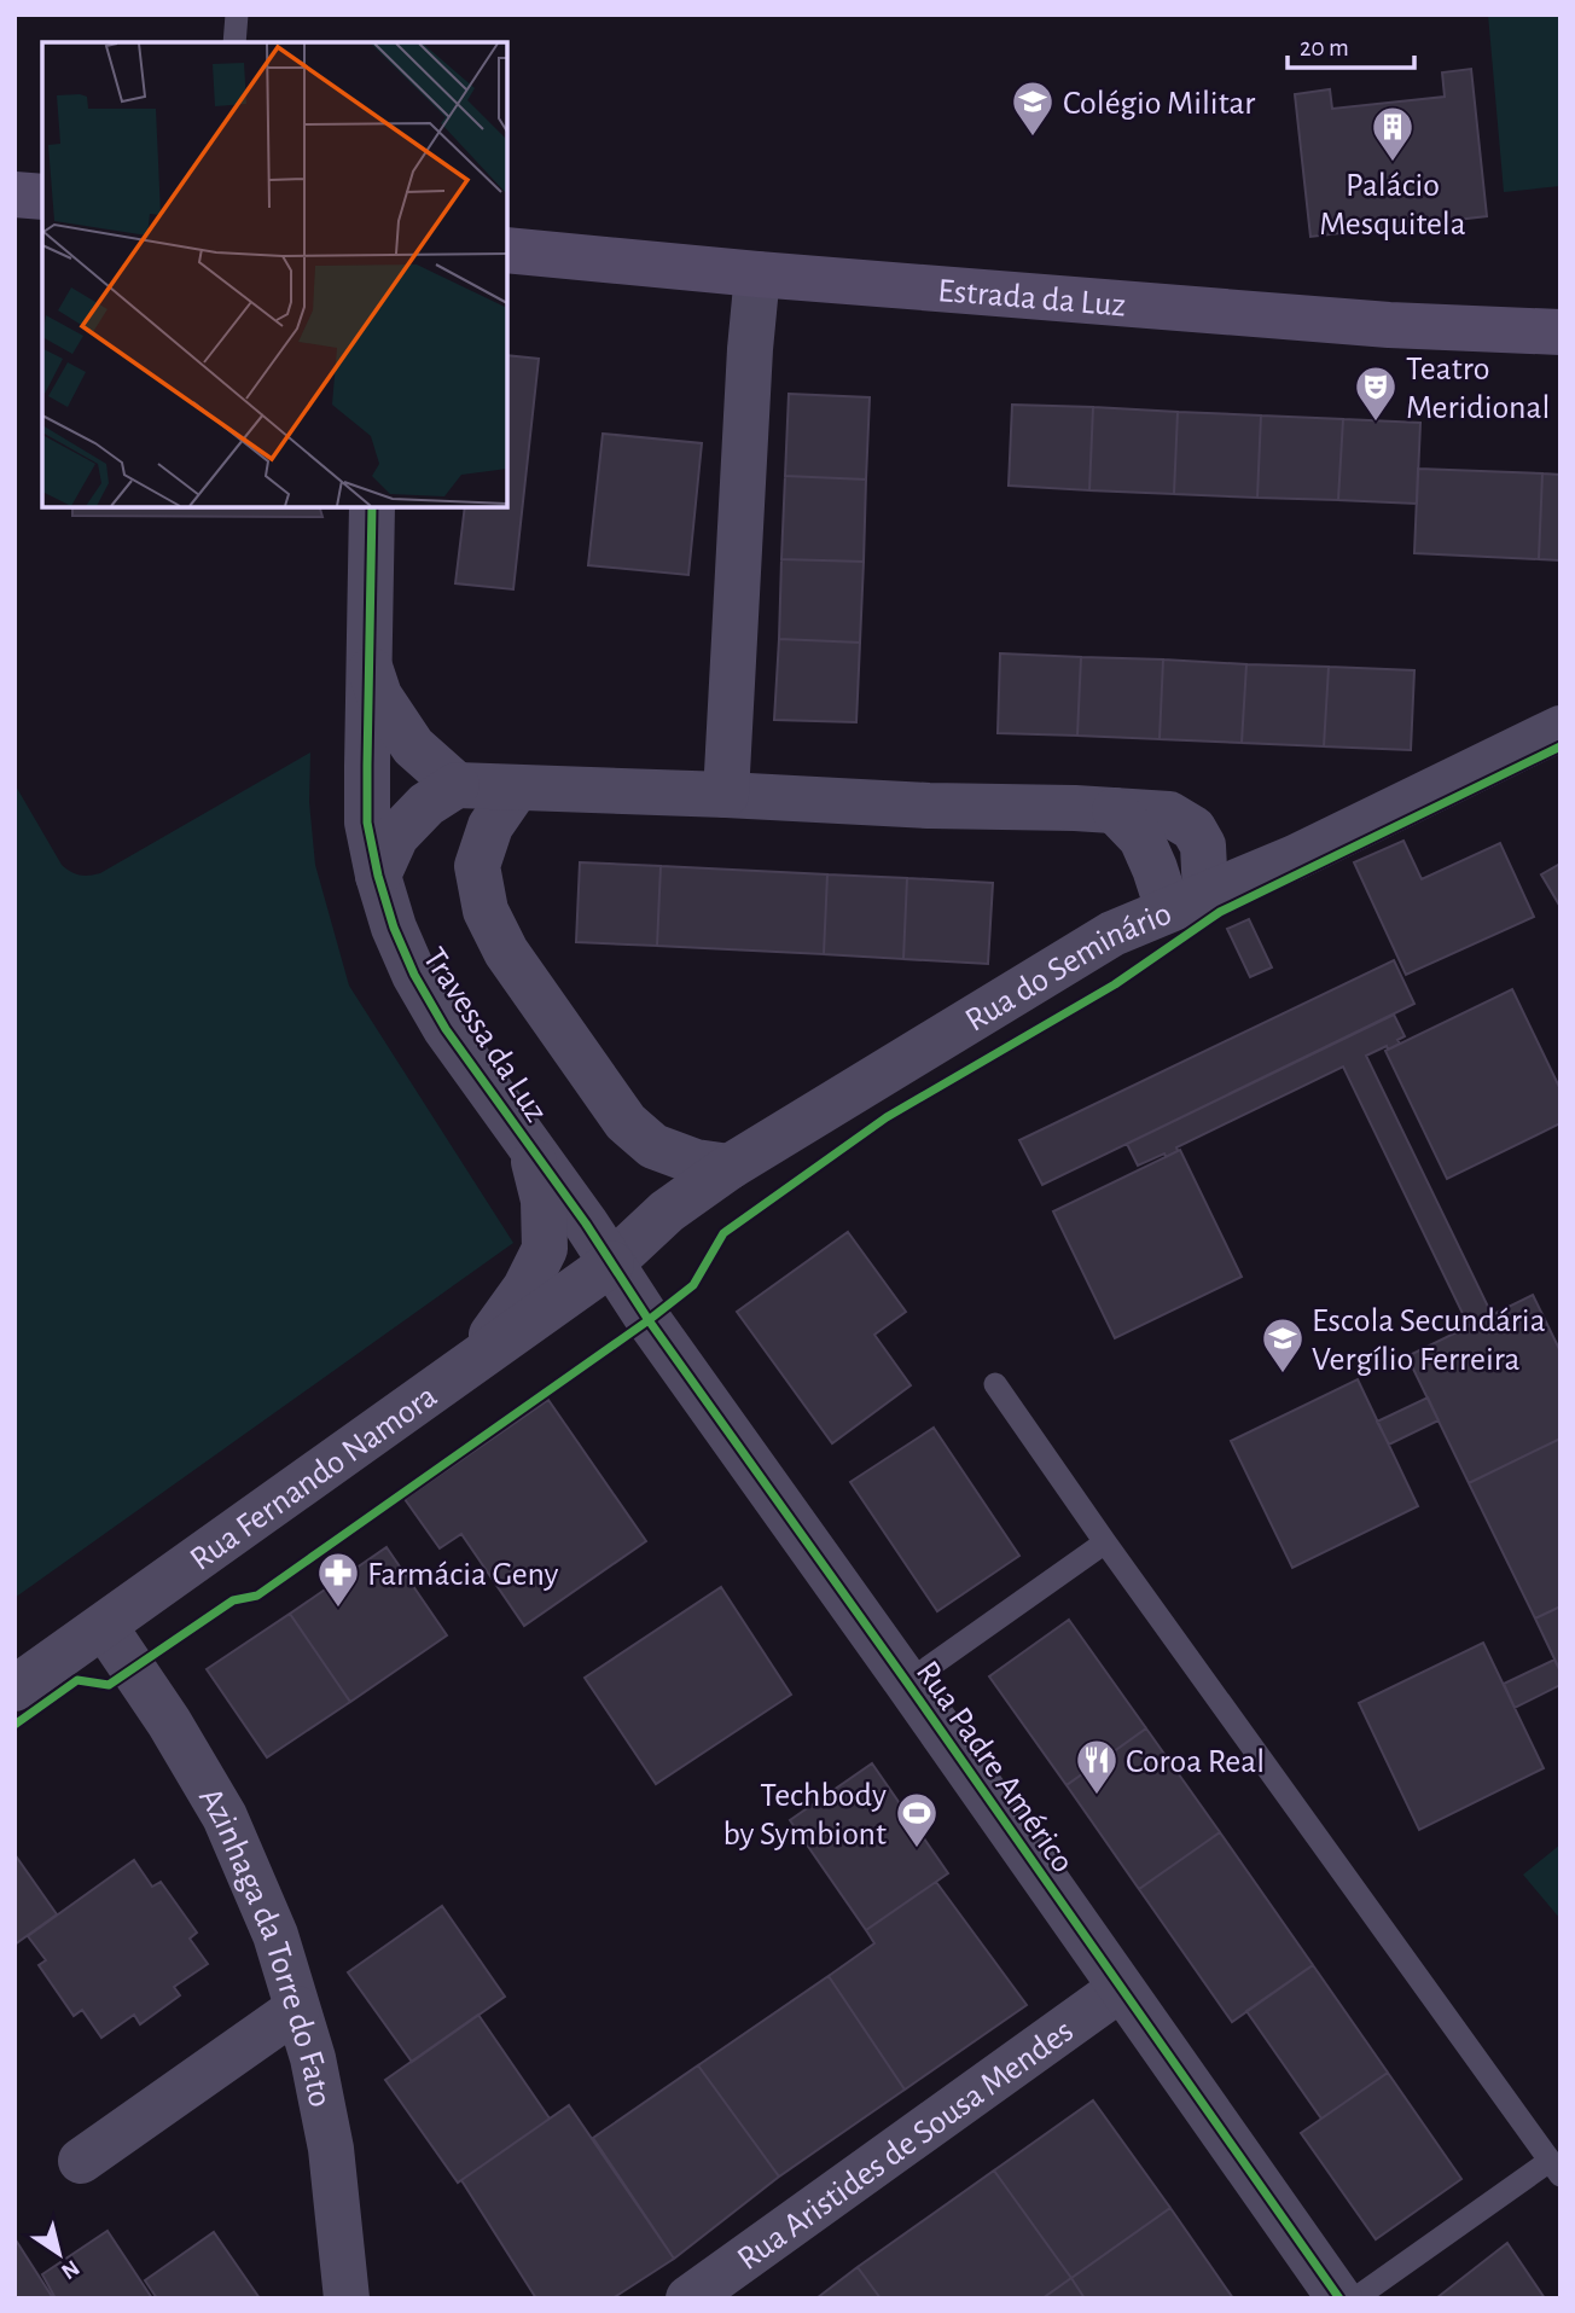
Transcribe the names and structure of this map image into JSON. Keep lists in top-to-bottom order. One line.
{"streets":{"main road":["Estrada da Luz"],"street":["Rua do Seminário","Travessa da Luz","Rua Fernando Namora","Rua Padre Américo","Azinhaga da Torre do Fato","Rua Aristides de Sousa Mendes"]},"crossings":[["Rua do Seminário","Travessa da Luz"],["Rua do Seminário","Rua Fernando Namora"],["Rua do Seminário","Rua Padre Américo"],["Travessa da Luz","Rua Fernando Namora"],["Travessa da Luz","Rua Padre Américo"],["Rua Fernando Namora","Rua Padre Américo"],["Rua Fernando Namora","Azinhaga da Torre do Fato"],["Rua Padre Américo","Rua Aristides de Sousa Mendes"]],"places":{"school or university":["Colégio Militar","Escola Secundária Vergílio Ferreira"],"building":["Palácio Mesquitela"],"theatre":["Teatro Meridional"],"pharmacy":["Farmácia Geny"],"restaurant":["Coroa Real"],"sports":["Techbody by Symbiont"]},"scale_bar":"20 m","north":"bottom right"}
